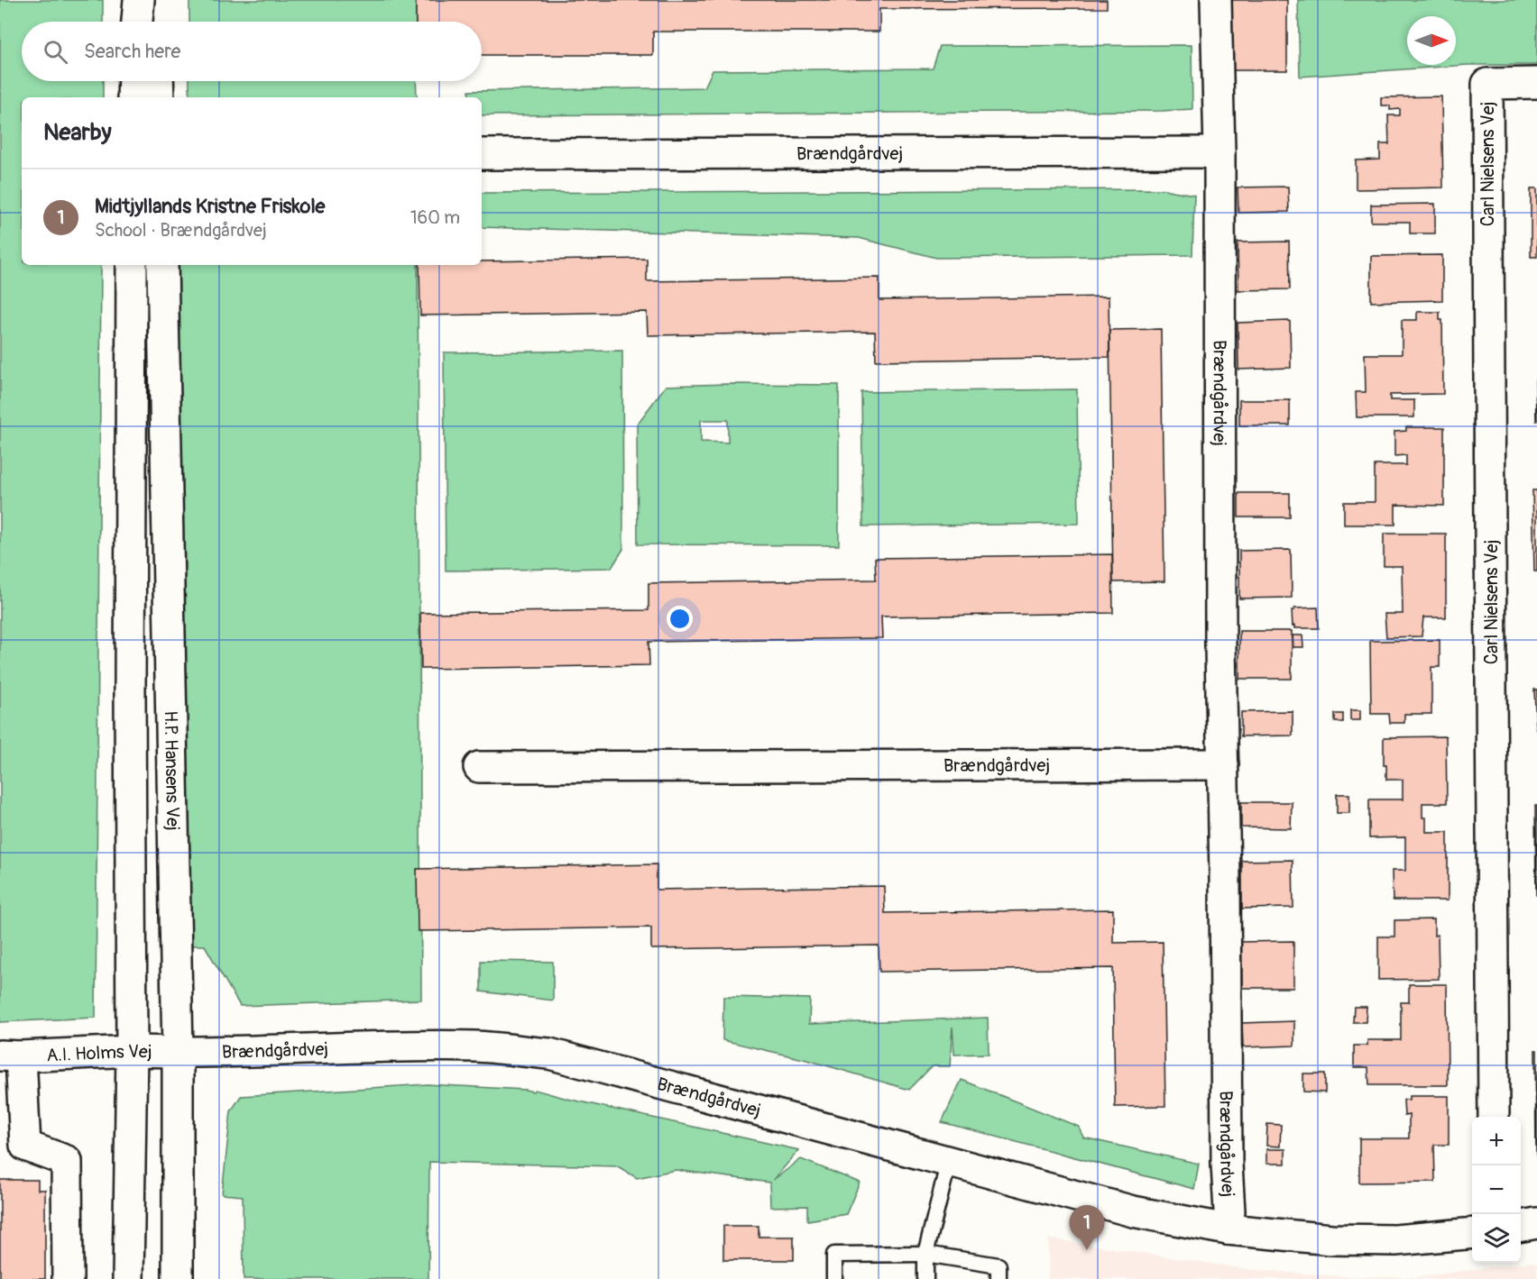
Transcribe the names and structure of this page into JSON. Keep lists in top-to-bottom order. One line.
{"streets":{"street":["Brændgårdvej","Carl Nielsens Vej","H.P. Hansens Vej","A.I. Holms Vej"]},"crossings":[["Brændgårdvej","H.P. Hansens Vej"],["Brændgårdvej","A.I. Holms Vej"],["H.P. Hansens Vej","A.I. Holms Vej"]],"north":"right","page":{"search":"Search here","heading":"Nearby","list":[{"mark":"1","name":"Midtjyllands Kristne Friskole","note":"School · Brændgårdvej","value":"160 m"}],"map_buttons":["+","−"],"pins":"1"}}
